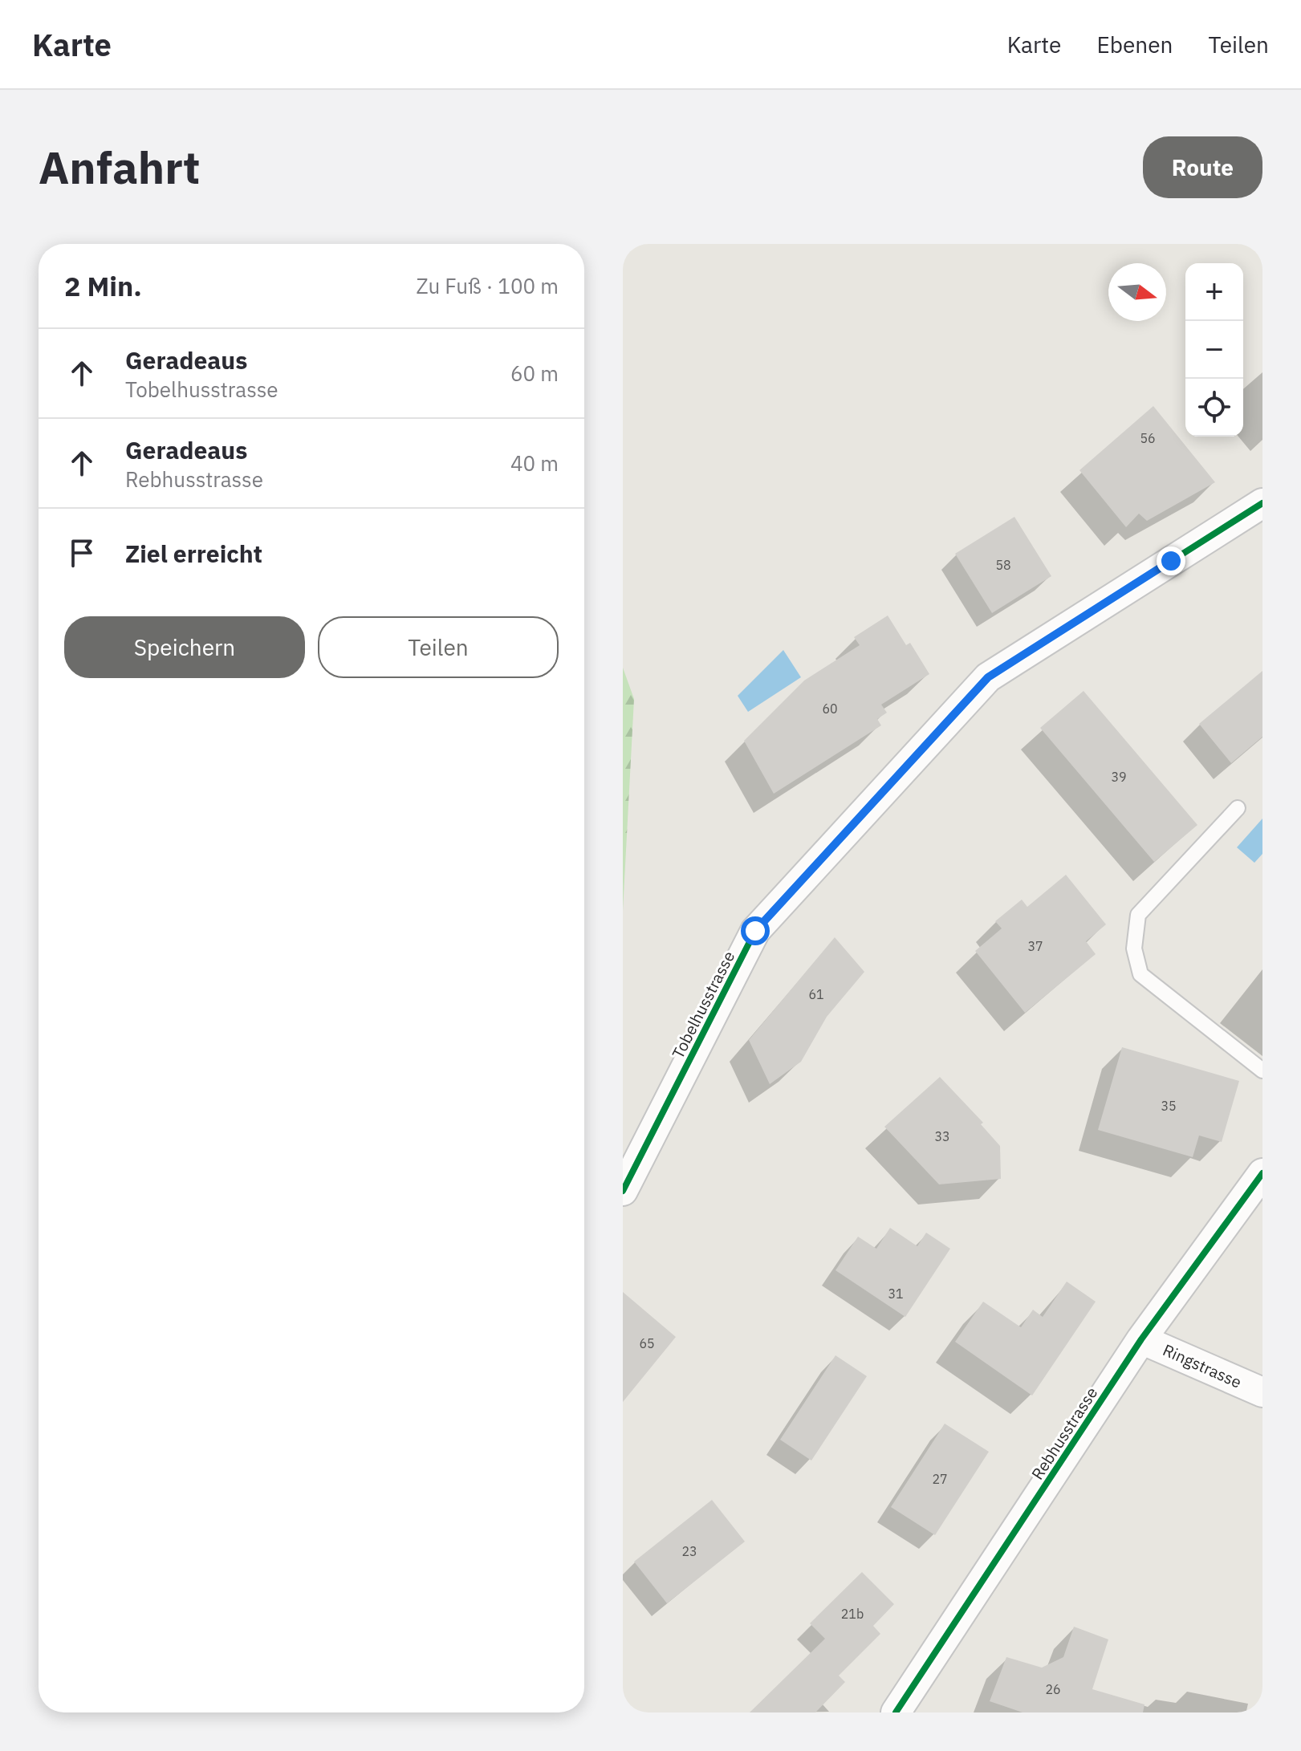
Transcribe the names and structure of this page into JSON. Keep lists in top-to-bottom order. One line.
{"streets":{"street":["Tobelhusstrasse","Ringstrasse","Rebhusstrasse"]},"crossings":[["Ringstrasse","Rebhusstrasse"]],"house_numbers":["56","58","60","39","37","61","35","33","31","65","27","23","21b","26"],"north":"right","page":{"header":"Karte","nav":["Karte","Ebenen","Teilen"],"buttons":["Route",["Speichern","Teilen"]],"title":"Anfahrt","heading":["2 Min.","Zu Fuß · 100 m"],"map_buttons":["+","−"],"list":[["Geradeaus","Tobelhusstrasse","60 m"],["Geradeaus","Rebhusstrasse","40 m"],"Ziel erreicht"]}}
